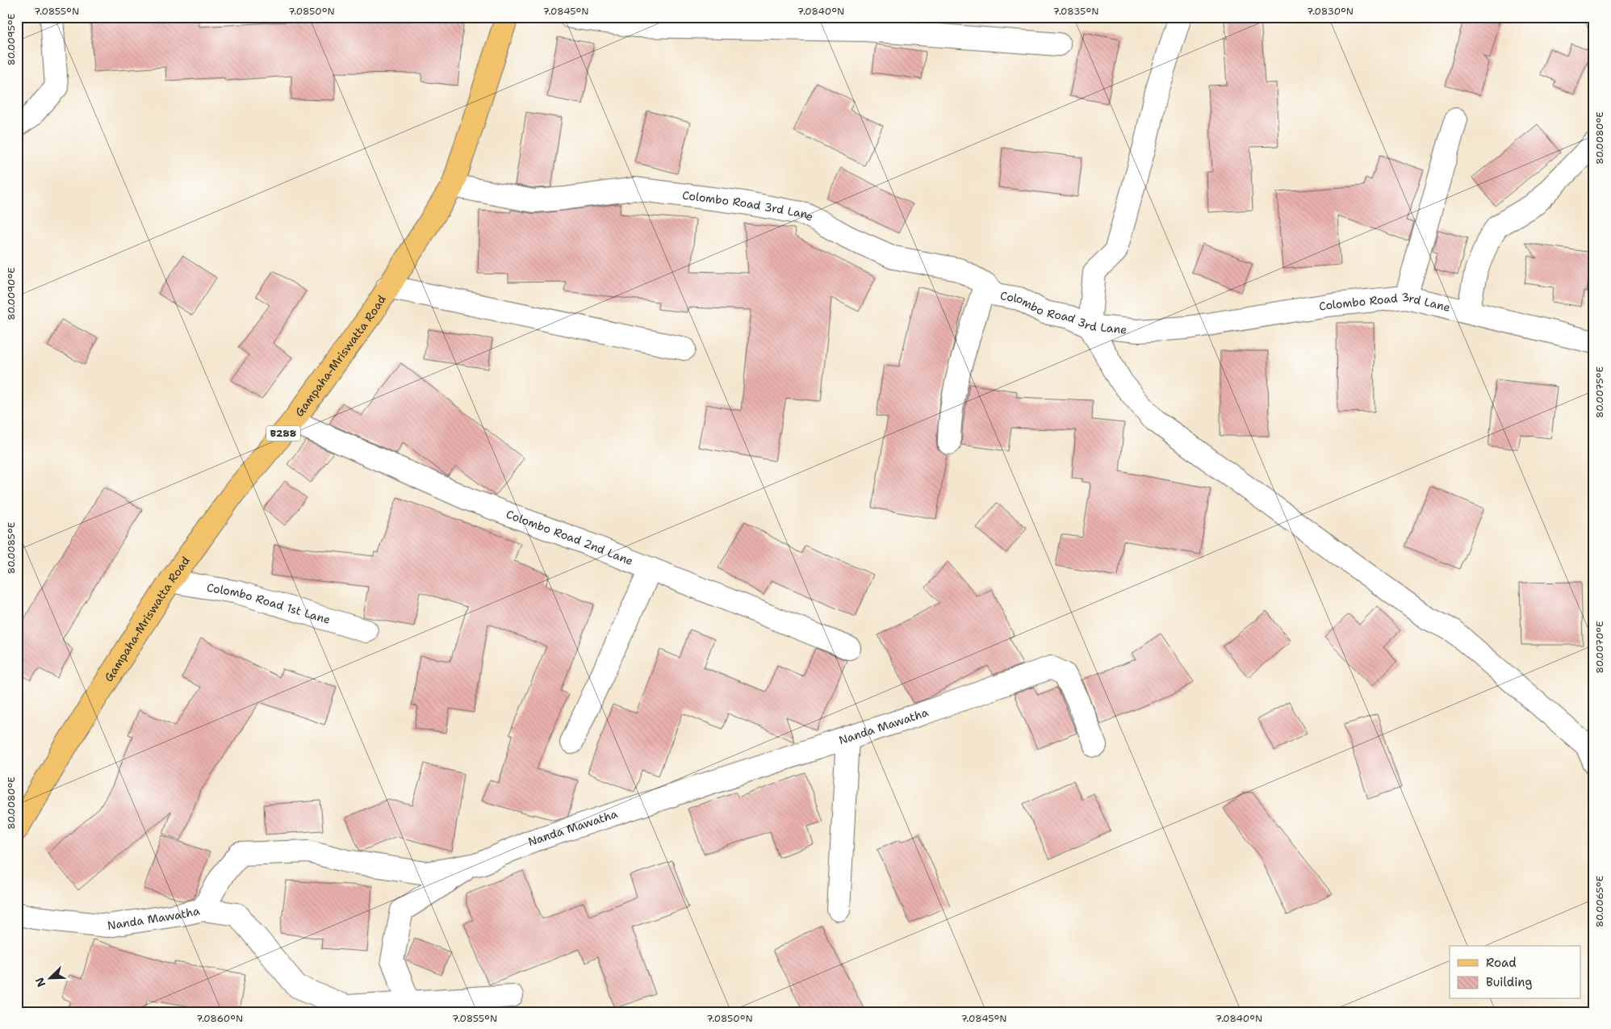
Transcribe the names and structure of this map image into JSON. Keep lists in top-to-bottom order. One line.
{"streets":{"main road":["Gampaha-Mriswatta Road","B288"],"street":["Colombo Road 3rd Lane","Colombo Road 2nd Lane","Colombo Road 1st Lane","Nanda Mawatha"]},"crossings":[["Colombo Road 3rd Lane","Gampaha-Mriswatta Road"],["Gampaha-Mriswatta Road","Colombo Road 2nd Lane"],["Gampaha-Mriswatta Road","Colombo Road 1st Lane"]],"legend":["Road","Building"],"north":"bottom left","coordinates":["7.0855°N","7.0850°N","7.0845°N","7.0840°N","7.0835°N","7.0830°N","80.0095°E","80.0080°E","80.0090°E","80.0075°E","80.0085°E","80.0070°E","80.0065°E","7.0860°N"]}
